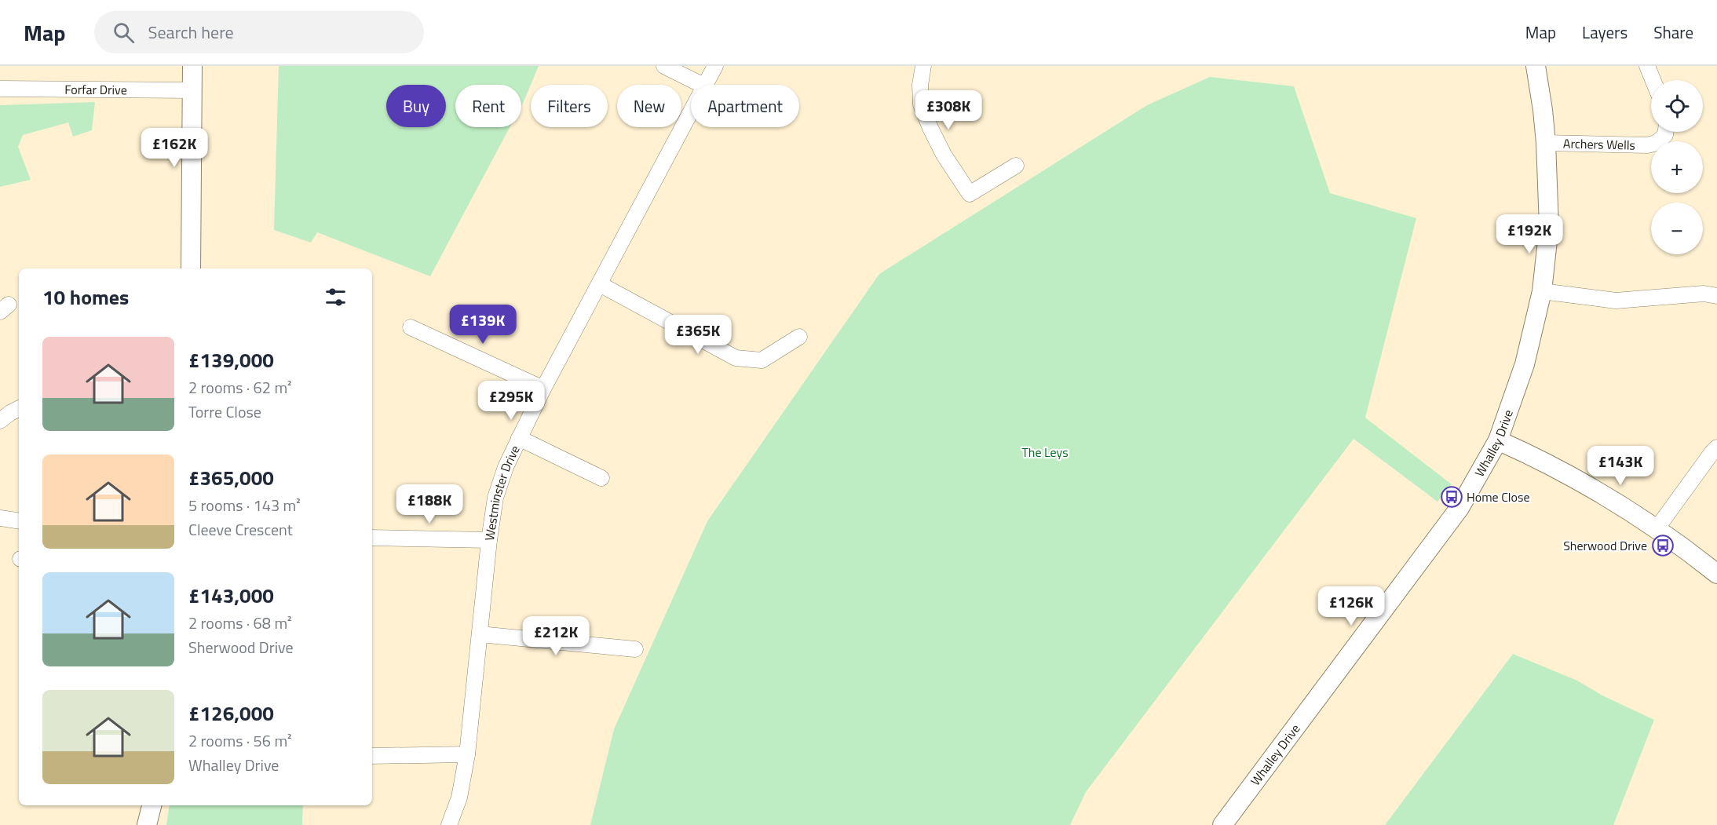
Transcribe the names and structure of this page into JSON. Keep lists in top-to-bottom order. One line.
{"streets":{"street":["Forfar Drive","Archers Wells","Whalley Drive","Westminster Drive"]},"crossings":[["Archers Wells","Whalley Drive"]],"parks":["The Leys"],"places":{"bus stop":["Home Close","Sherwood Drive"]},"page":{"header":"Map","search":"Search here","nav":["Map","Layers","Share"],"map_buttons":["+","−"],"chip":["Buy","Rent","Filters","New","Apartment"],"price":["£308K","£162K","£192K","£139K","£365K","£295K","£143K","£188K","£126K","£212K"],"heading":"10 homes","list":[{"name":"£139,000","note":"2 rooms · 62 m² · Torre Close"},{"name":"£365,000","note":"5 rooms · 143 m² · Cleeve Crescent"},{"name":"£143,000","note":"2 rooms · 68 m² · Sherwood Drive"},{"name":"£126,000","note":"2 rooms · 56 m² · Whalley Drive"}]}}
